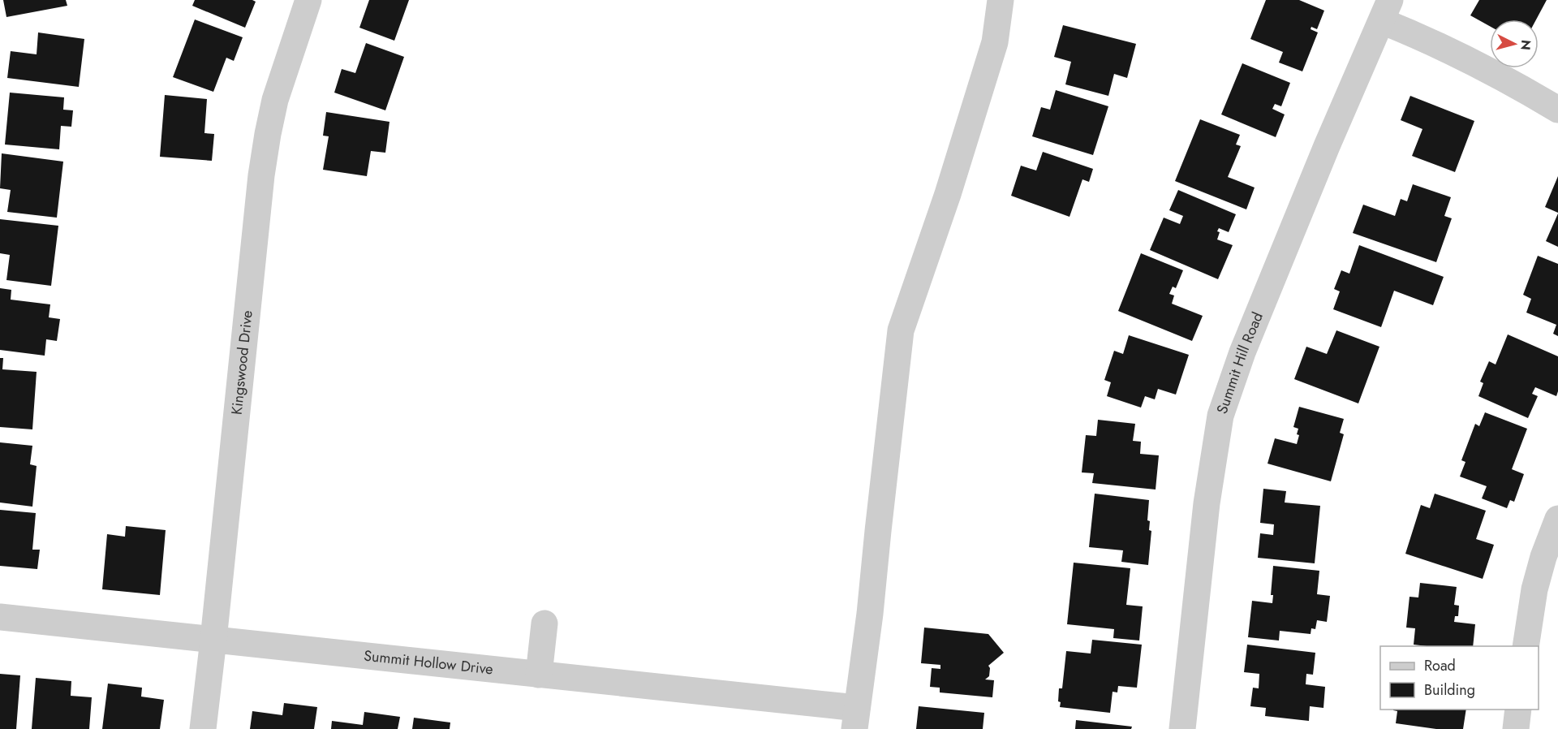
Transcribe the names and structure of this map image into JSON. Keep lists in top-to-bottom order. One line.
{"streets":{"street":["Kingswood Drive","Summit Hill Road","Summit Hollow Drive"]},"crossings":[["Kingswood Drive","Summit Hollow Drive"]],"legend":["Road","Building"],"north":"right"}
